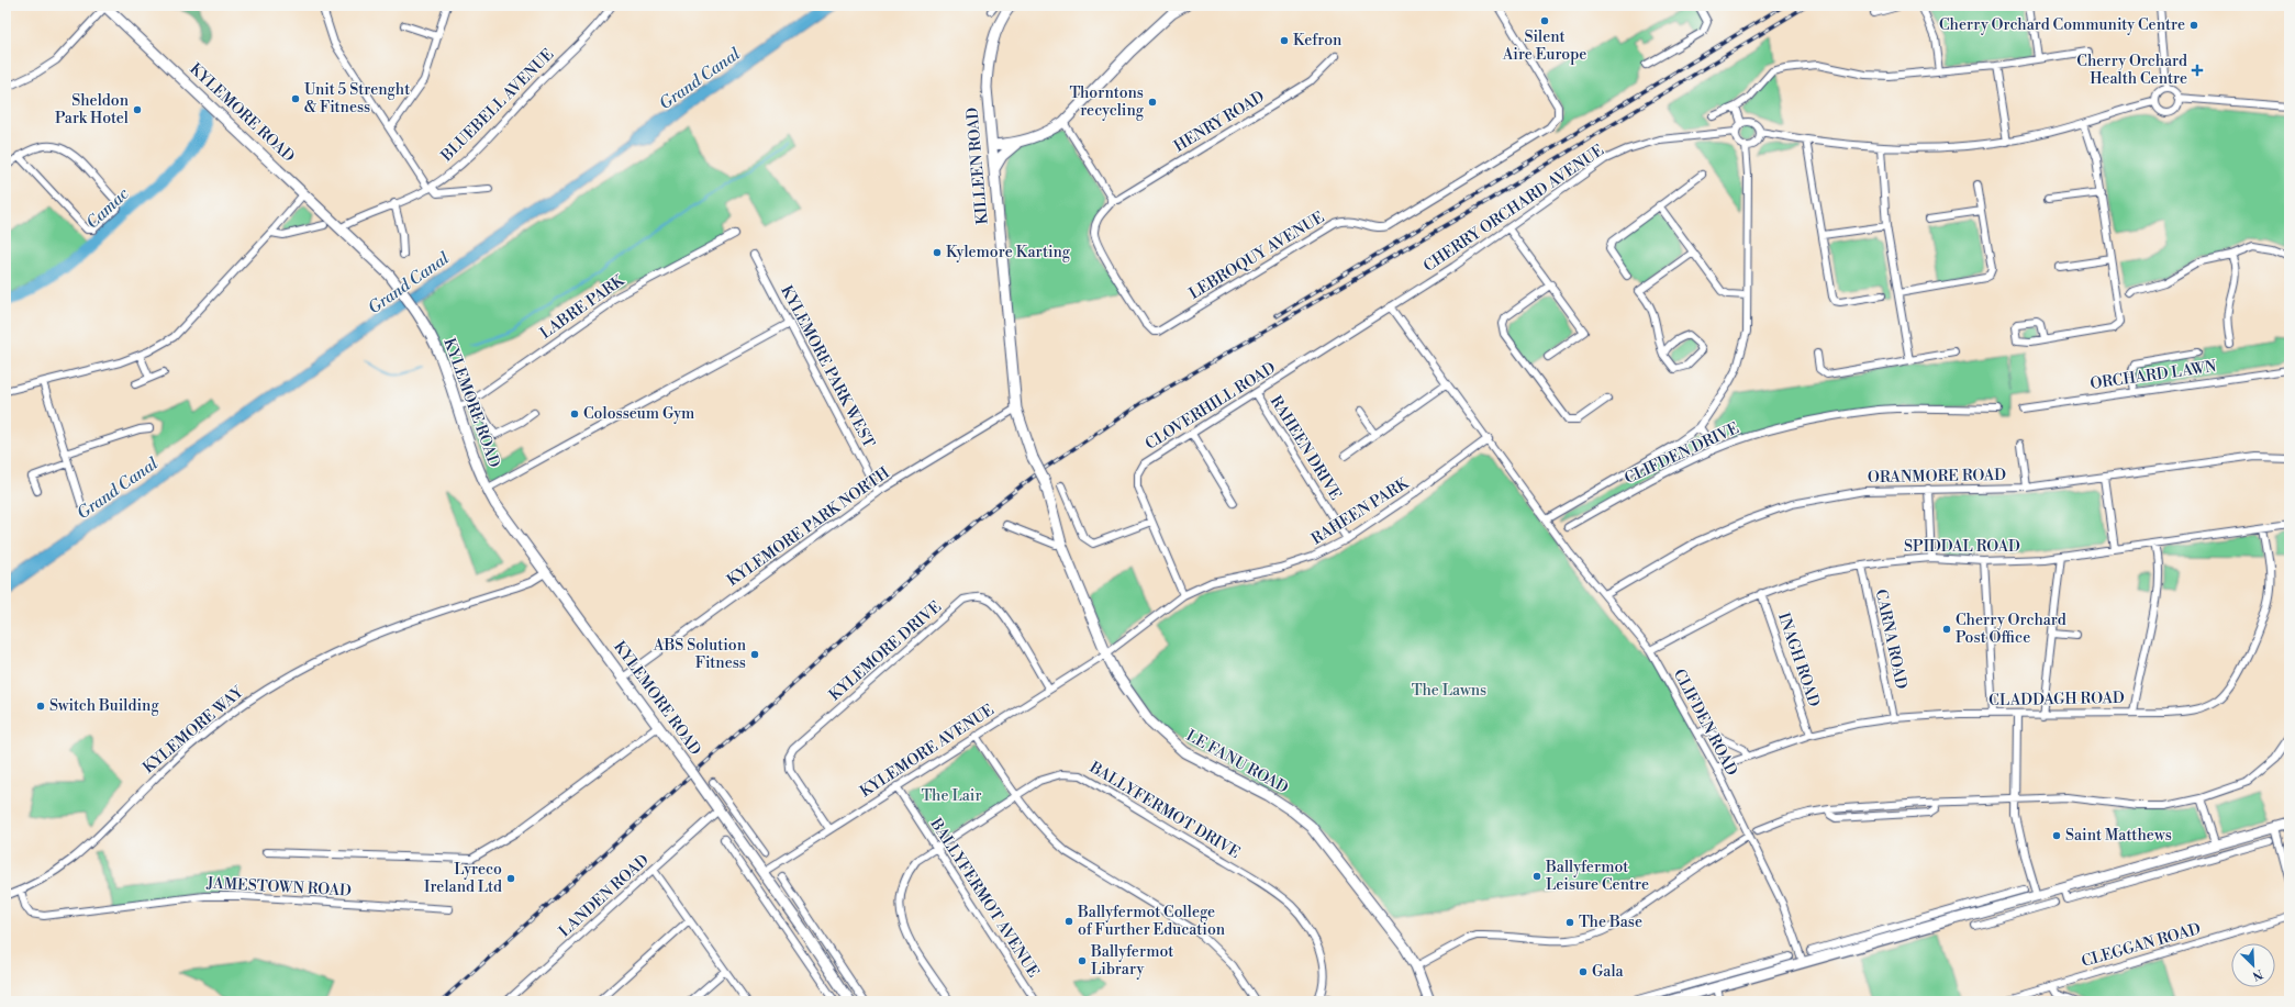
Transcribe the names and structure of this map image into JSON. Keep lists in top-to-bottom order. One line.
{"streets":{"main road":["KYLEMORE ROAD","KILLEEN ROAD","LE FANU ROAD"],"street":["BLUEBELL AVENUE","HENRY ROAD","CHERRY ORCHARD AVENUE","LEBROQUY AVENUE","LABRE PARK","KYLEMORE PARK WEST","ORCHARD LAWN","CLOVERHILL ROAD","RAHEEN DRIVE","CLIFDEN DRIVE","ORANMORE ROAD","RAHEEN PARK","KYLEMORE PARK NORTH","SPIDDAL ROAD","CARNA ROAD","KYLEMORE DRIVE","INAGH ROAD","CLADDAGH ROAD","CLIFDEN ROAD","KYLEMORE WAY","KYLEMORE AVENUE","BALLYFERMOT DRIVE","JAMESTOWN ROAD","LANDEN ROAD","BALLYFERMOT AVENUE","CLEGGAN ROAD"]},"crossings":[["BLUEBELL AVENUE","KYLEMORE ROAD"],["KYLEMORE ROAD","LABRE PARK"],["KYLEMORE ROAD","KYLEMORE PARK NORTH"],["KYLEMORE ROAD","KYLEMORE WAY"],["KYLEMORE ROAD","KYLEMORE AVENUE"],["KYLEMORE ROAD","LANDEN ROAD"],["HENRY ROAD","LEBROQUY AVENUE"],["KILLEEN ROAD","KYLEMORE PARK NORTH"],["KILLEEN ROAD","LE FANU ROAD"],["CHERRY ORCHARD AVENUE","CLOVERHILL ROAD"],["KYLEMORE PARK WEST","KYLEMORE PARK NORTH"],["CLOVERHILL ROAD","RAHEEN DRIVE"],["CLOVERHILL ROAD","RAHEEN PARK"],["RAHEEN DRIVE","RAHEEN PARK"],["ORANMORE ROAD","CLIFDEN ROAD"],["RAHEEN PARK","CLIFDEN ROAD"],["RAHEEN PARK","KYLEMORE AVENUE"],["RAHEEN PARK","LE FANU ROAD"],["SPIDDAL ROAD","CARNA ROAD"],["SPIDDAL ROAD","INAGH ROAD"],["SPIDDAL ROAD","CLADDAGH ROAD"],["SPIDDAL ROAD","CLIFDEN ROAD"],["CARNA ROAD","CLADDAGH ROAD"],["KYLEMORE DRIVE","KYLEMORE AVENUE"],["INAGH ROAD","CLADDAGH ROAD"],["CLADDAGH ROAD","CLIFDEN ROAD"],["KYLEMORE WAY","JAMESTOWN ROAD"],["KYLEMORE AVENUE","LE FANU ROAD"],["KYLEMORE AVENUE","BALLYFERMOT AVENUE"],["BALLYFERMOT DRIVE","BALLYFERMOT AVENUE"]],"water":["Grand Canal","Camac"],"parks":["The Lawns","The Lair"],"places":{"other":["Silent Aire Europe","Cherry Orchard Community Centre","Kefron","Unit 5 Strenght & Fitness","Thorntons recycling","Sheldon Park Hotel","Kylemore Karting","Colosseum Gym","Cherry Orchard Post Office","ABS Solution Fitness","Switch Building","Saint Matthews","Ballyfermot Leisure Centre","Lyreco Ireland Ltd","Ballyfermot College of Further Education","The Base","Ballyfermot Library","Gala"],"health":["Cherry Orchard Health Centre"]},"north":"bottom right"}
